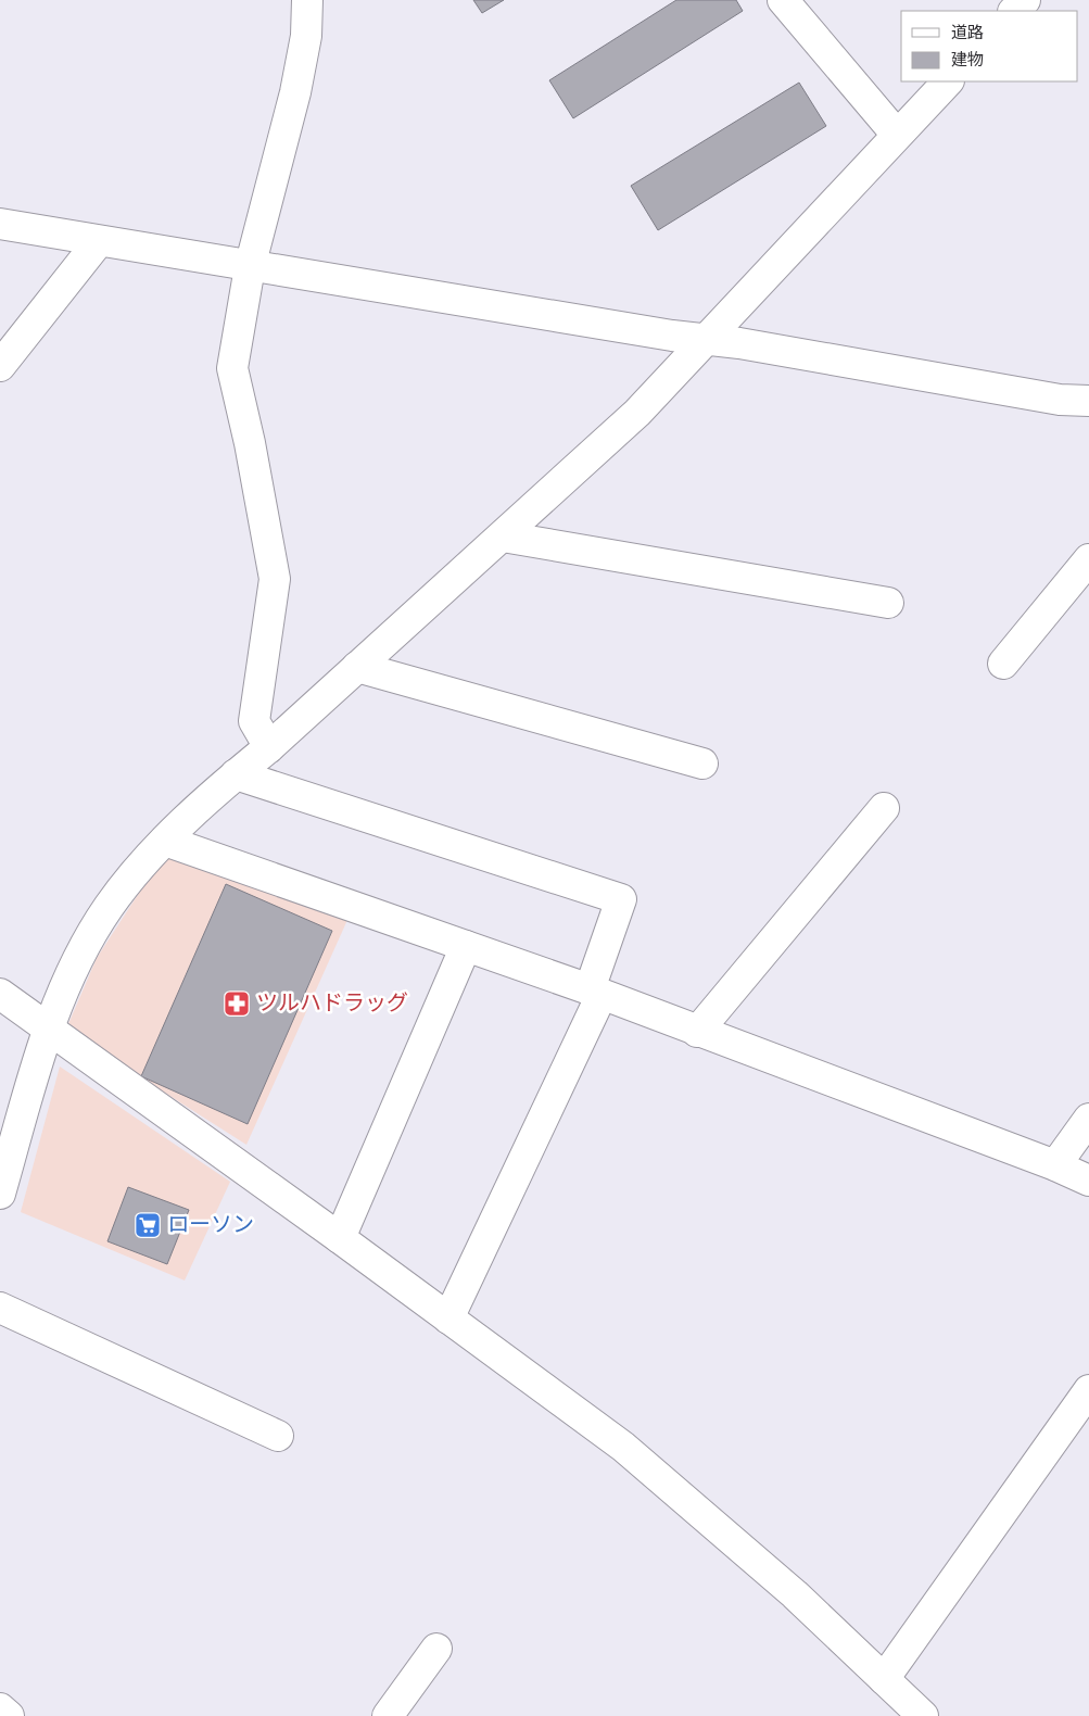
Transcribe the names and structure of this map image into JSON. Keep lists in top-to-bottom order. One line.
{"places":{"pharmacy":["ツルハドラッグ"],"supermarket":["ローソン"]},"legend":["道路","建物"]}
